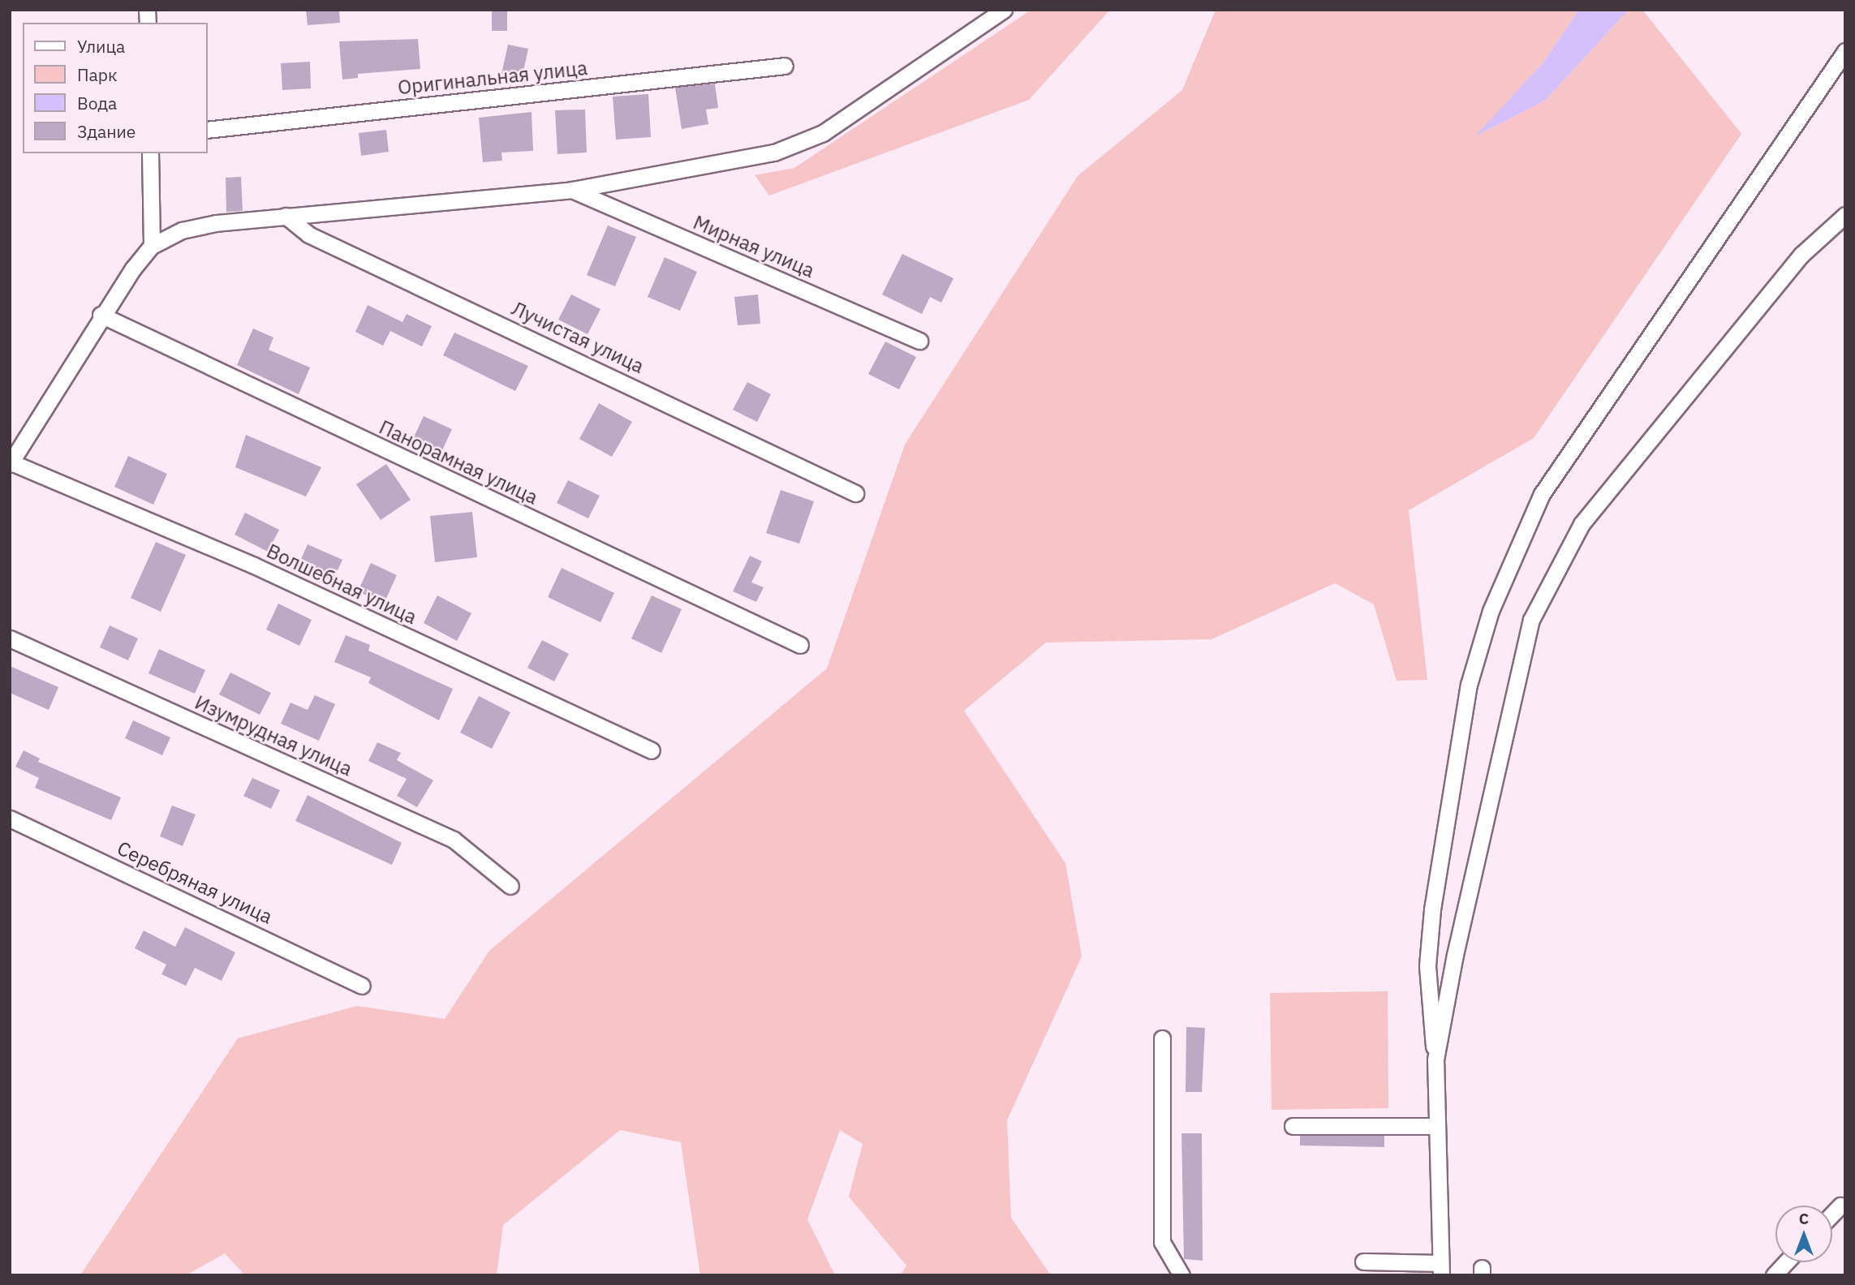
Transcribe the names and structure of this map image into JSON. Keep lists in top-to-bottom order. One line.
{"streets":{"street":["Оригинальная улица","Мирная улица","Лучистая улица","Панорамная улица","Волшебная улица","Изумрудная улица","Серебряная улица"]},"legend":["Улица","Парк","Вода","Здание"],"north":"top"}
